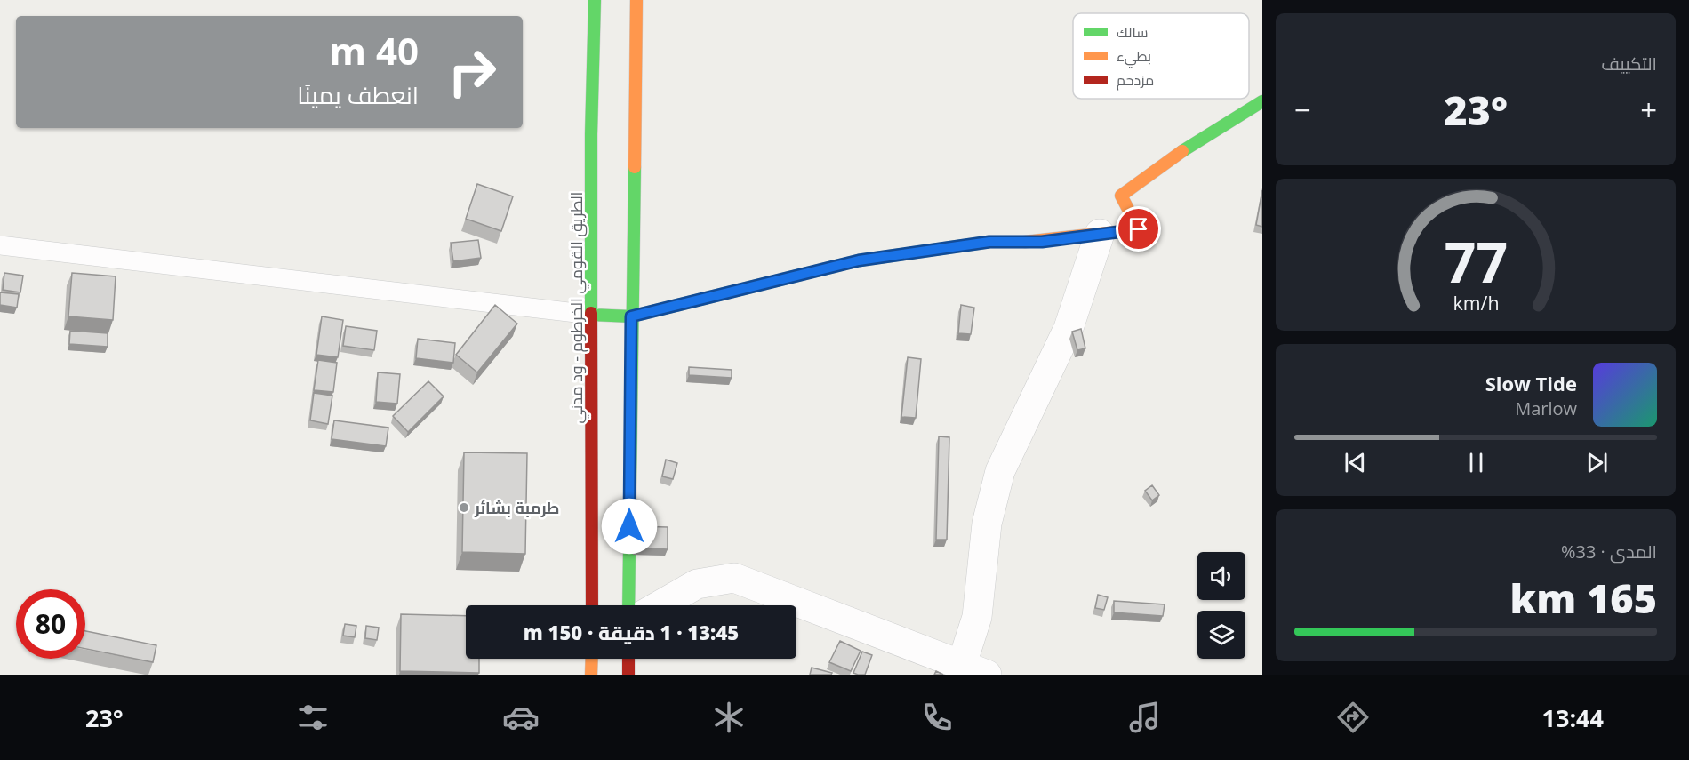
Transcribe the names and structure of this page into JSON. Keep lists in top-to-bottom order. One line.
{"streets":{"main road":["الطريق القومي الخرطوم - ود مدني"]},"places":["طرمبة بشائر"],"legend":["سالك","بطيء","مزدحم"],"page":{"tile":["التكييف",["المدى · 33%","165 km"]],"turn":["40 m","انعطف يمينًا"],"heat":["−","23°","+"],"song":["Slow Tide","Marlow"],"limit":"80","trip":"13:45 · 1 دقيقة · 150 m","tabs":["13:44","23°"],"gauge":["77","km/h"]}}
